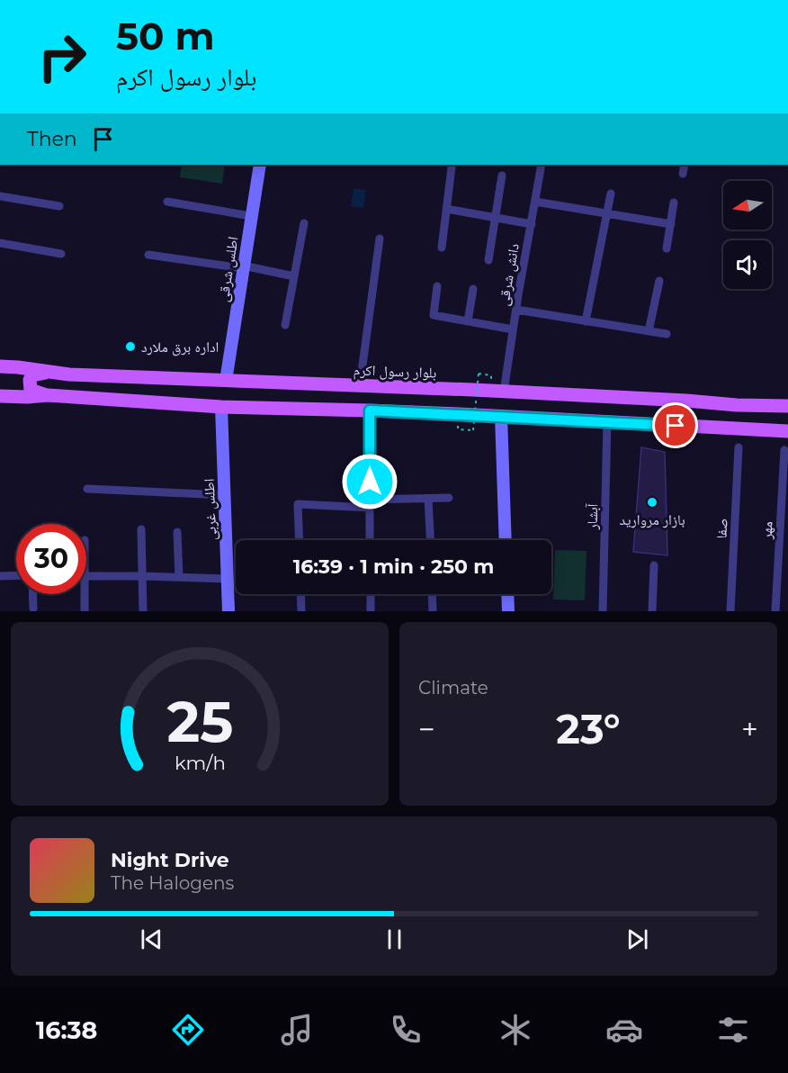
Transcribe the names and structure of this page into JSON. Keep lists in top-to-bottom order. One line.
{"streets":{"main road":["بلوار رسول اکرم"],"street":["اطلس شرقی","دانش شرقی","اطلس غربی","آبشار","صفا","مهر"]},"crossings":[["اطلس شرقی","بلوار رسول اکرم"],["دانش شرقی","بلوار رسول اکرم"]],"places":["اداره برق ملارد","بازار مروارید"],"north":"left","page":{"turn":["50 m","بلوار رسول اکرم"],"then":"Then","limit":"30","trip":"16:39 · 1 min · 250 m","tile":"Climate","heat":["−","23°","+"],"song":["Night Drive","The Halogens"],"tabs":"16:38","gauge":["25","km/h"]}}
